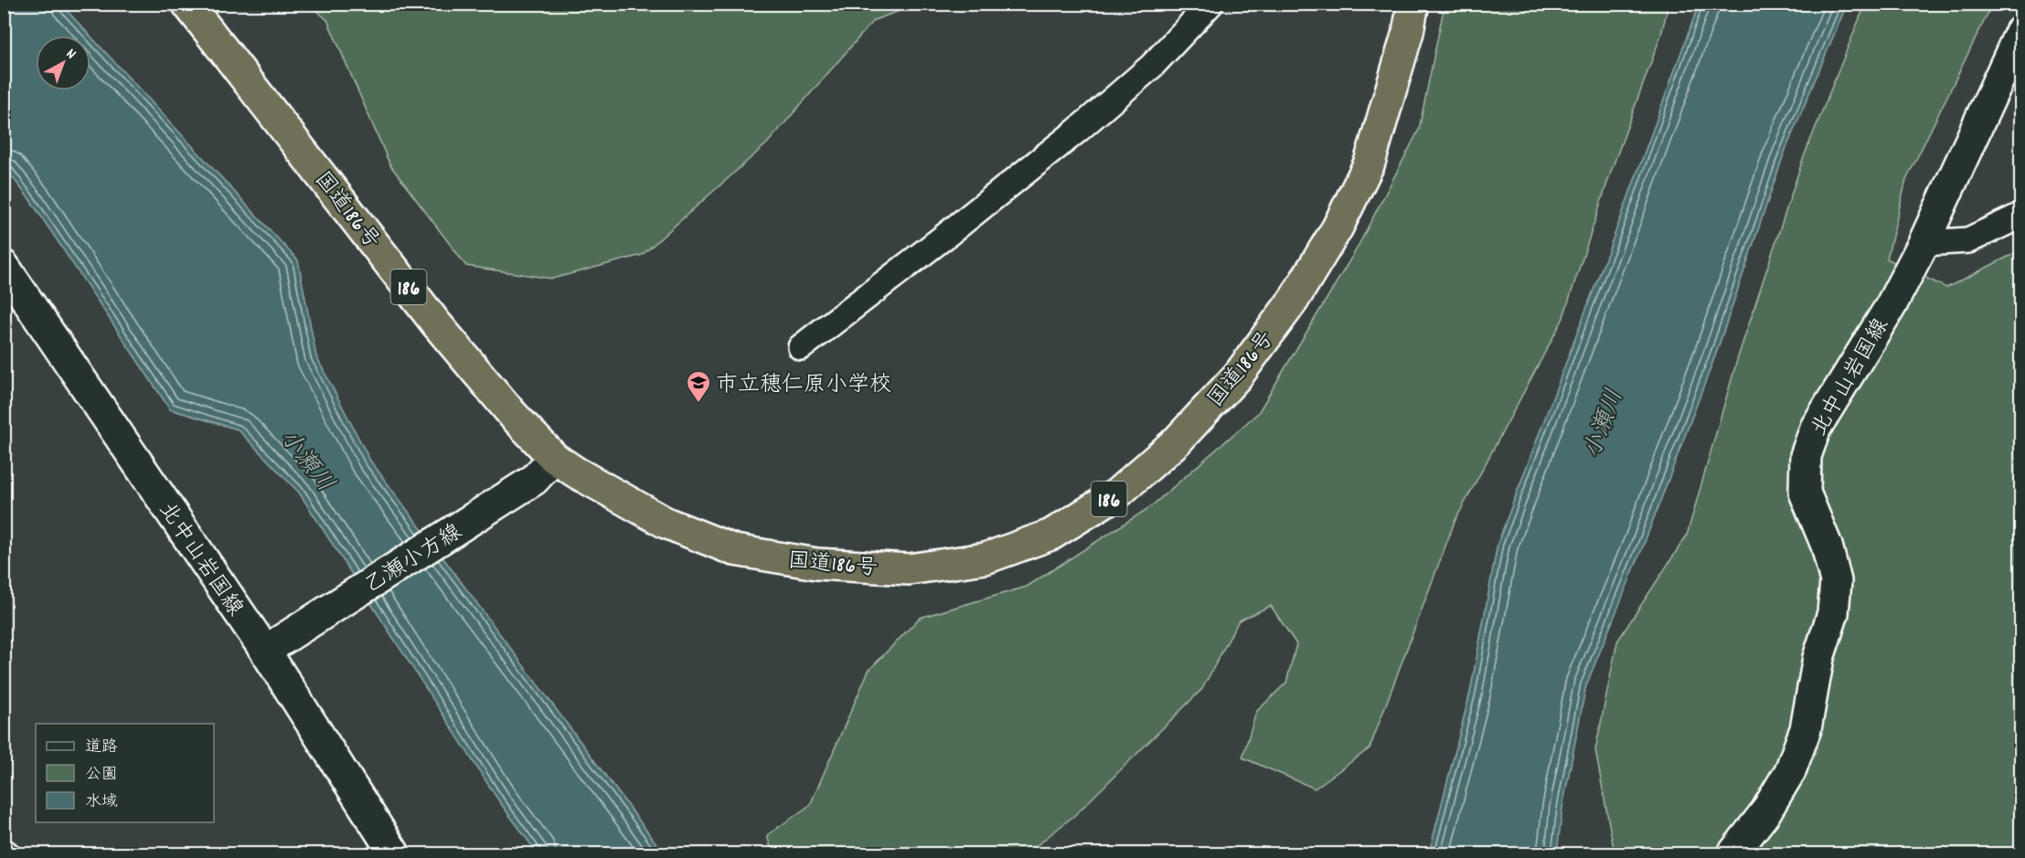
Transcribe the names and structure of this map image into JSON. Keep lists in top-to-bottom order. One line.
{"streets":{"highway":["国道186号","186"],"main road":["北中山岩国線","乙瀬小方線"]},"crossings":[["国道186号","乙瀬小方線"],["北中山岩国線","乙瀬小方線"]],"water":["小瀬川"],"places":{"school or university":["市立穂仁原小学校"]},"legend":["道路","公園","水域"],"north":"top right"}
